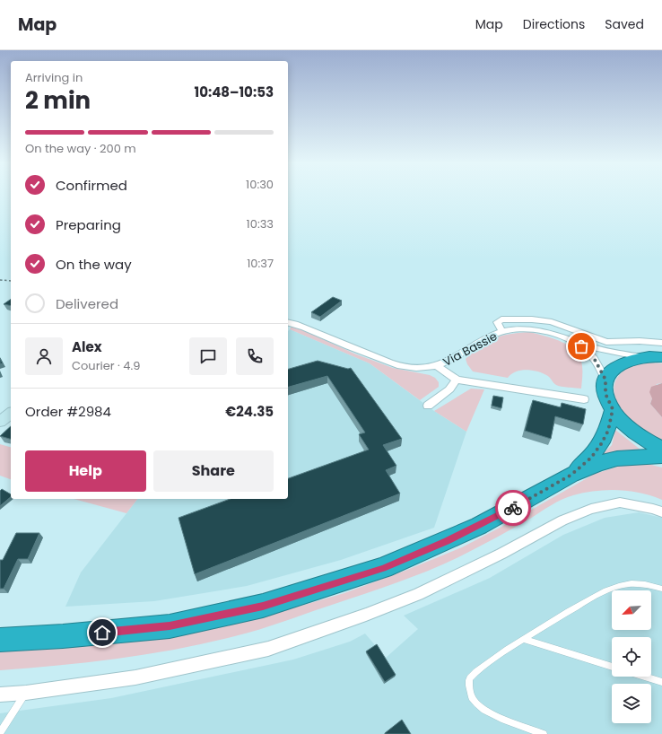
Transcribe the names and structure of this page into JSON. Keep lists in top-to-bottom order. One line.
{"streets":{"street":["Via Bassie"]},"north":"bottom left","page":{"header":"Map","nav":["Map","Directions","Saved"],"heading":["2 min","Arriving in","10:48–10:53"],"panel":["Alex","Courier · 4.9","Order #2984","€24.35"],"bar":"On the way · 200 m","list":[["Confirmed","10:30"],["Preparing","10:33"],["On the way","10:37"],"Delivered"],"buttons":["Help","Share"]}}
